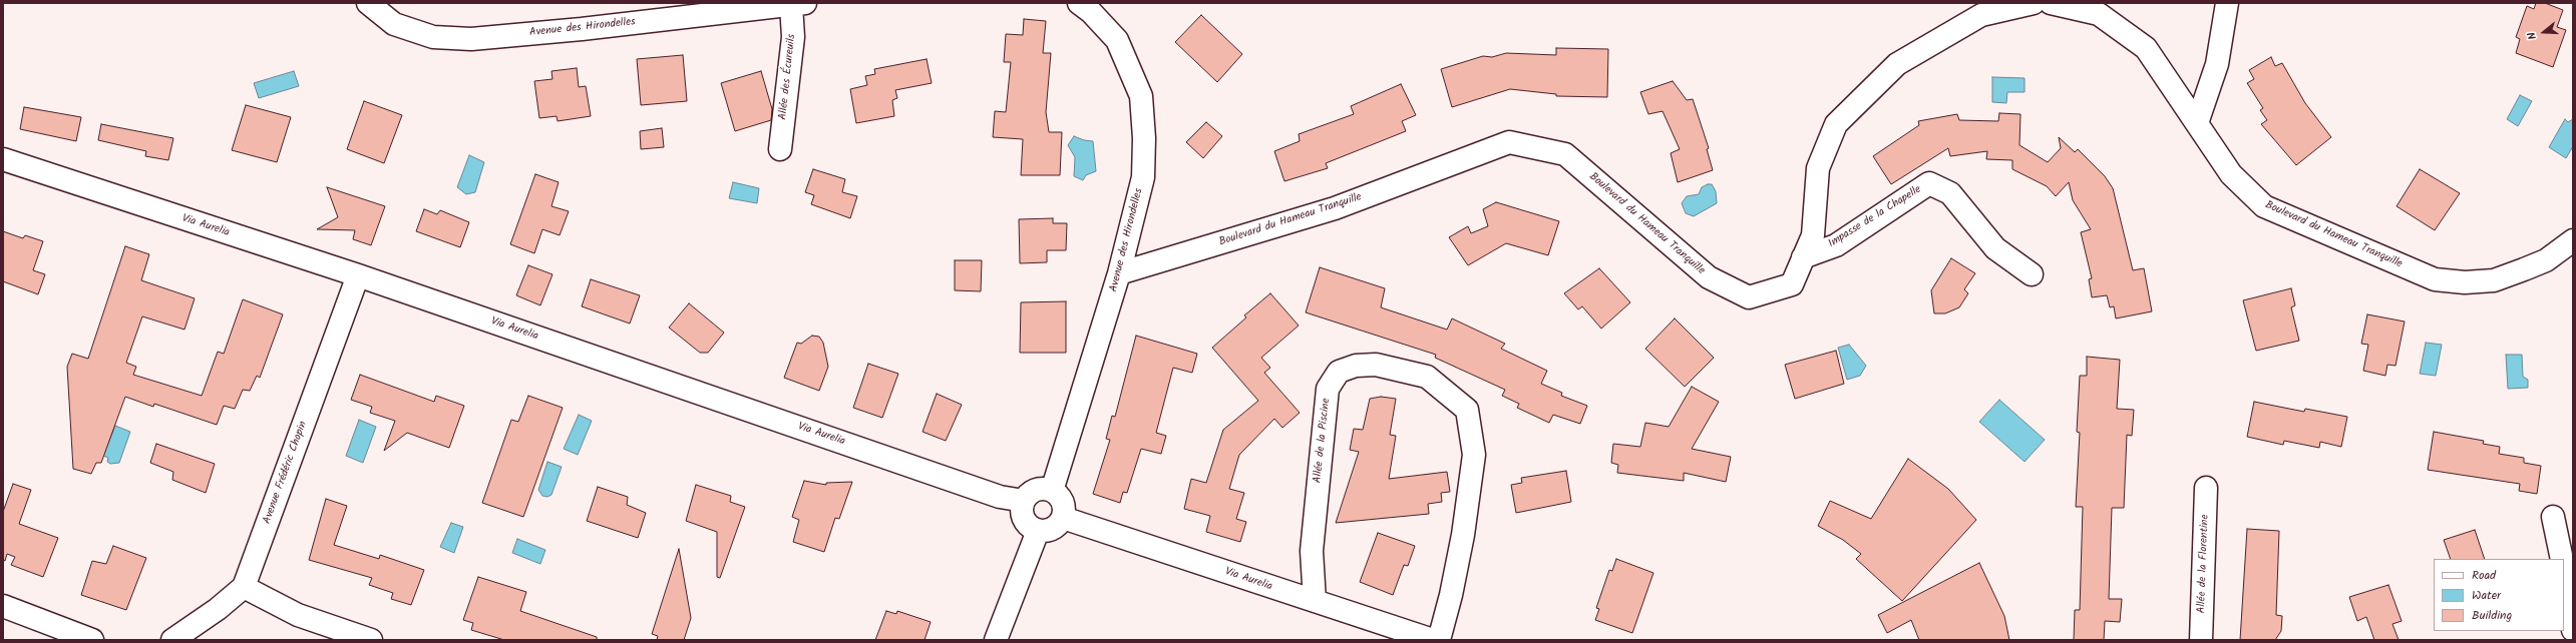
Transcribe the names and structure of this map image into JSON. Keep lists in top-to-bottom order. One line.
{"streets":{"street":["Avenue des Hirondelles","Allée des Écureuils","Impasse de la Chapelle","Boulevard du Hameau Tranquille","Via Aurelia","Allée de la Piscine","Avenue Frédéric Chopin","Allée de la Florentine"]},"crossings":[["Avenue des Hirondelles","Allée des Écureuils"],["Avenue des Hirondelles","Boulevard du Hameau Tranquille"],["Avenue des Hirondelles","Via Aurelia"],["Impasse de la Chapelle","Boulevard du Hameau Tranquille"],["Via Aurelia","Allée de la Piscine"],["Via Aurelia","Avenue Frédéric Chopin"]],"legend":["Road","Water","Building"],"north":"left"}
